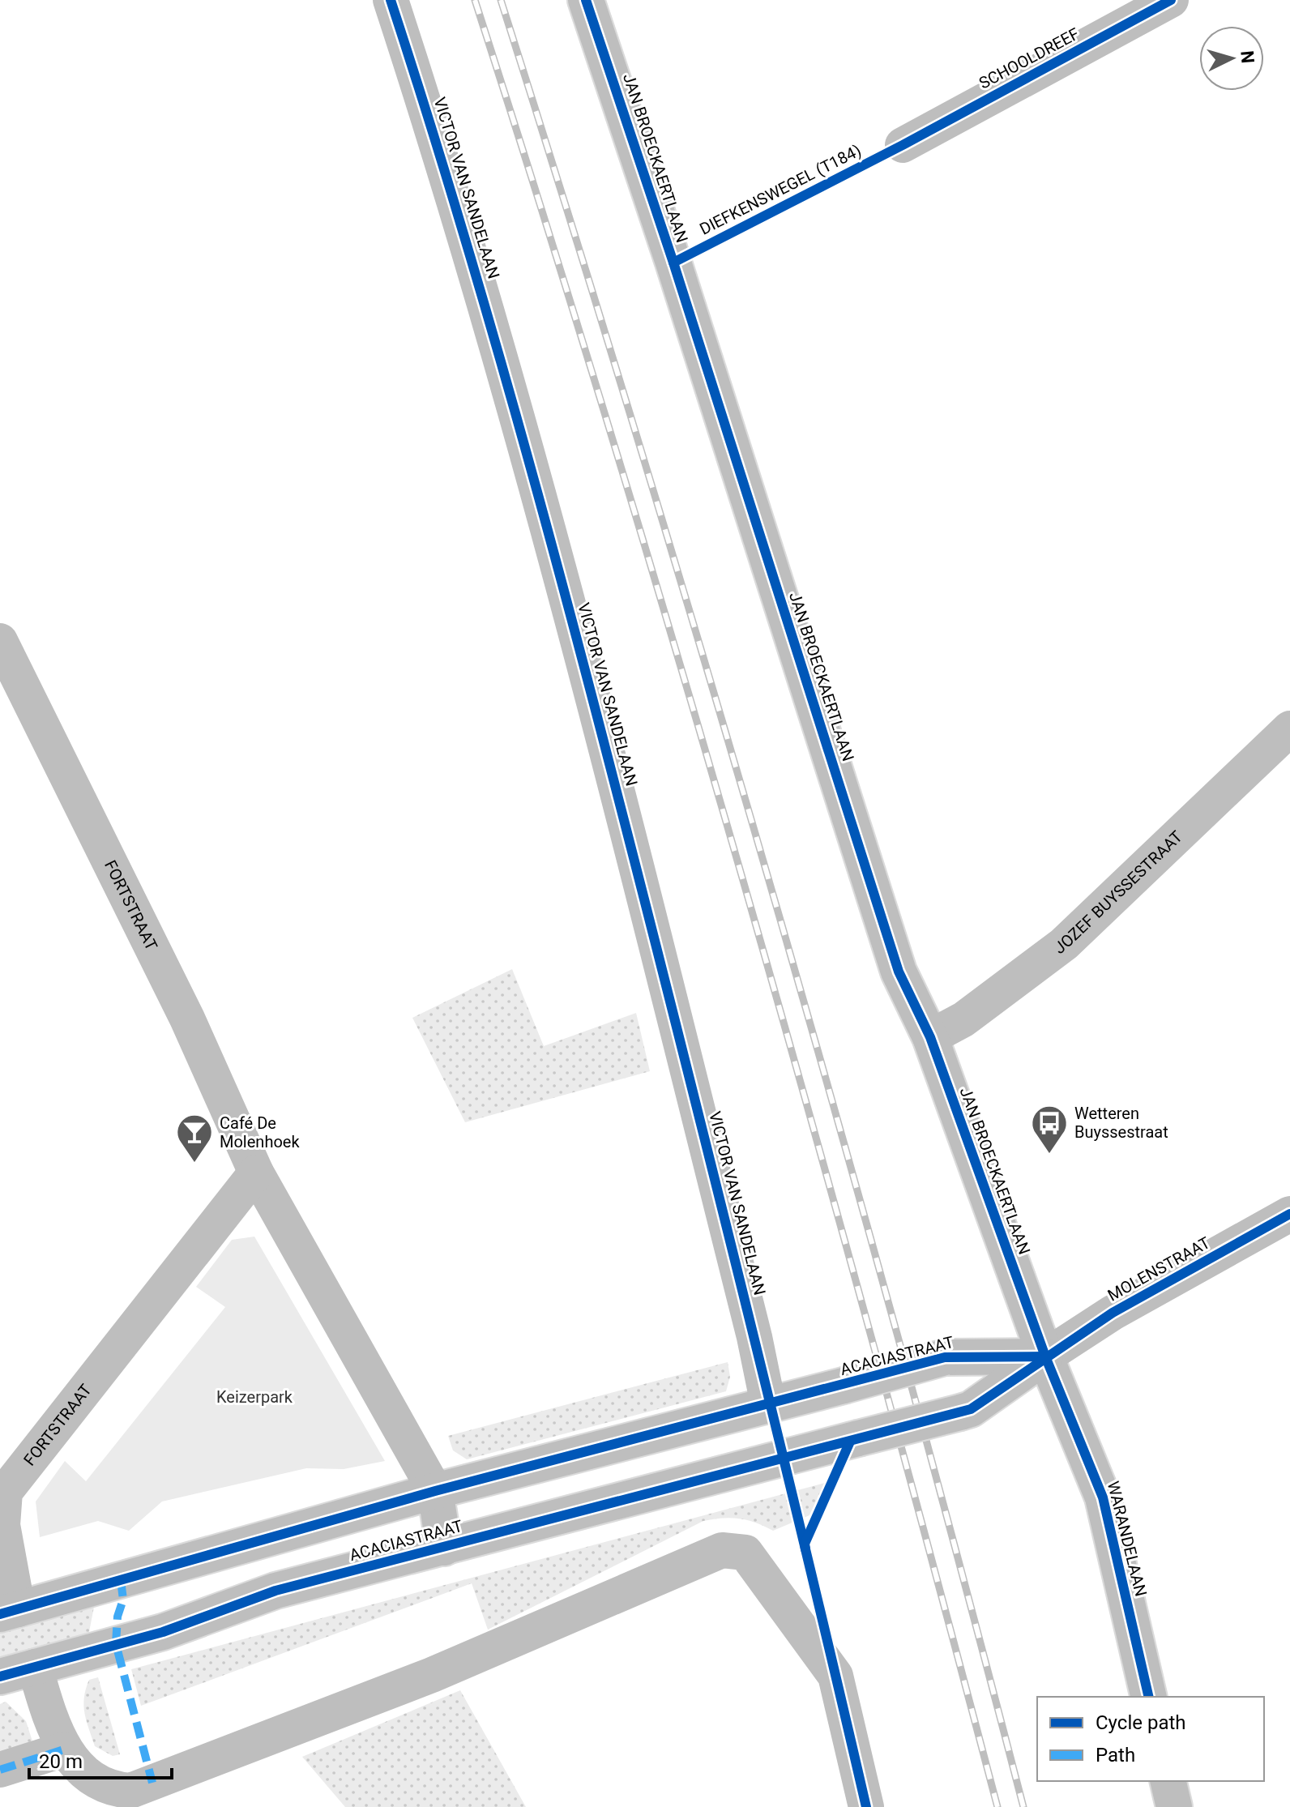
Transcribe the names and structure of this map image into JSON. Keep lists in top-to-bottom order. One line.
{"streets":{"street":["SCHOOLDREEF","JAN BROECKAERTLAAN","VICTOR VAN SANDELAAN","JOZEF BUYSSESTRAAT","FORTSTRAAT","MOLENSTRAAT","ACACIASTRAAT","WARANDELAAN"],"cycle path":["DIEFKENSWEGEL (T184)"]},"crossings":[["JAN BROECKAERTLAAN","JOZEF BUYSSESTRAAT"],["JAN BROECKAERTLAAN","MOLENSTRAAT"],["JAN BROECKAERTLAAN","ACACIASTRAAT"],["JAN BROECKAERTLAAN","WARANDELAAN"],["VICTOR VAN SANDELAAN","ACACIASTRAAT"],["FORTSTRAAT","ACACIASTRAAT"],["MOLENSTRAAT","ACACIASTRAAT"],["MOLENSTRAAT","WARANDELAAN"],["ACACIASTRAAT","WARANDELAAN"]],"parks":["Keizerpark"],"places":{"bus stop":["Wetteren Buyssestraat"],"bar":["Café De Molenhoek"]},"legend":["Cycle path","Path"],"scale_bar":"20 m","north":"right"}
